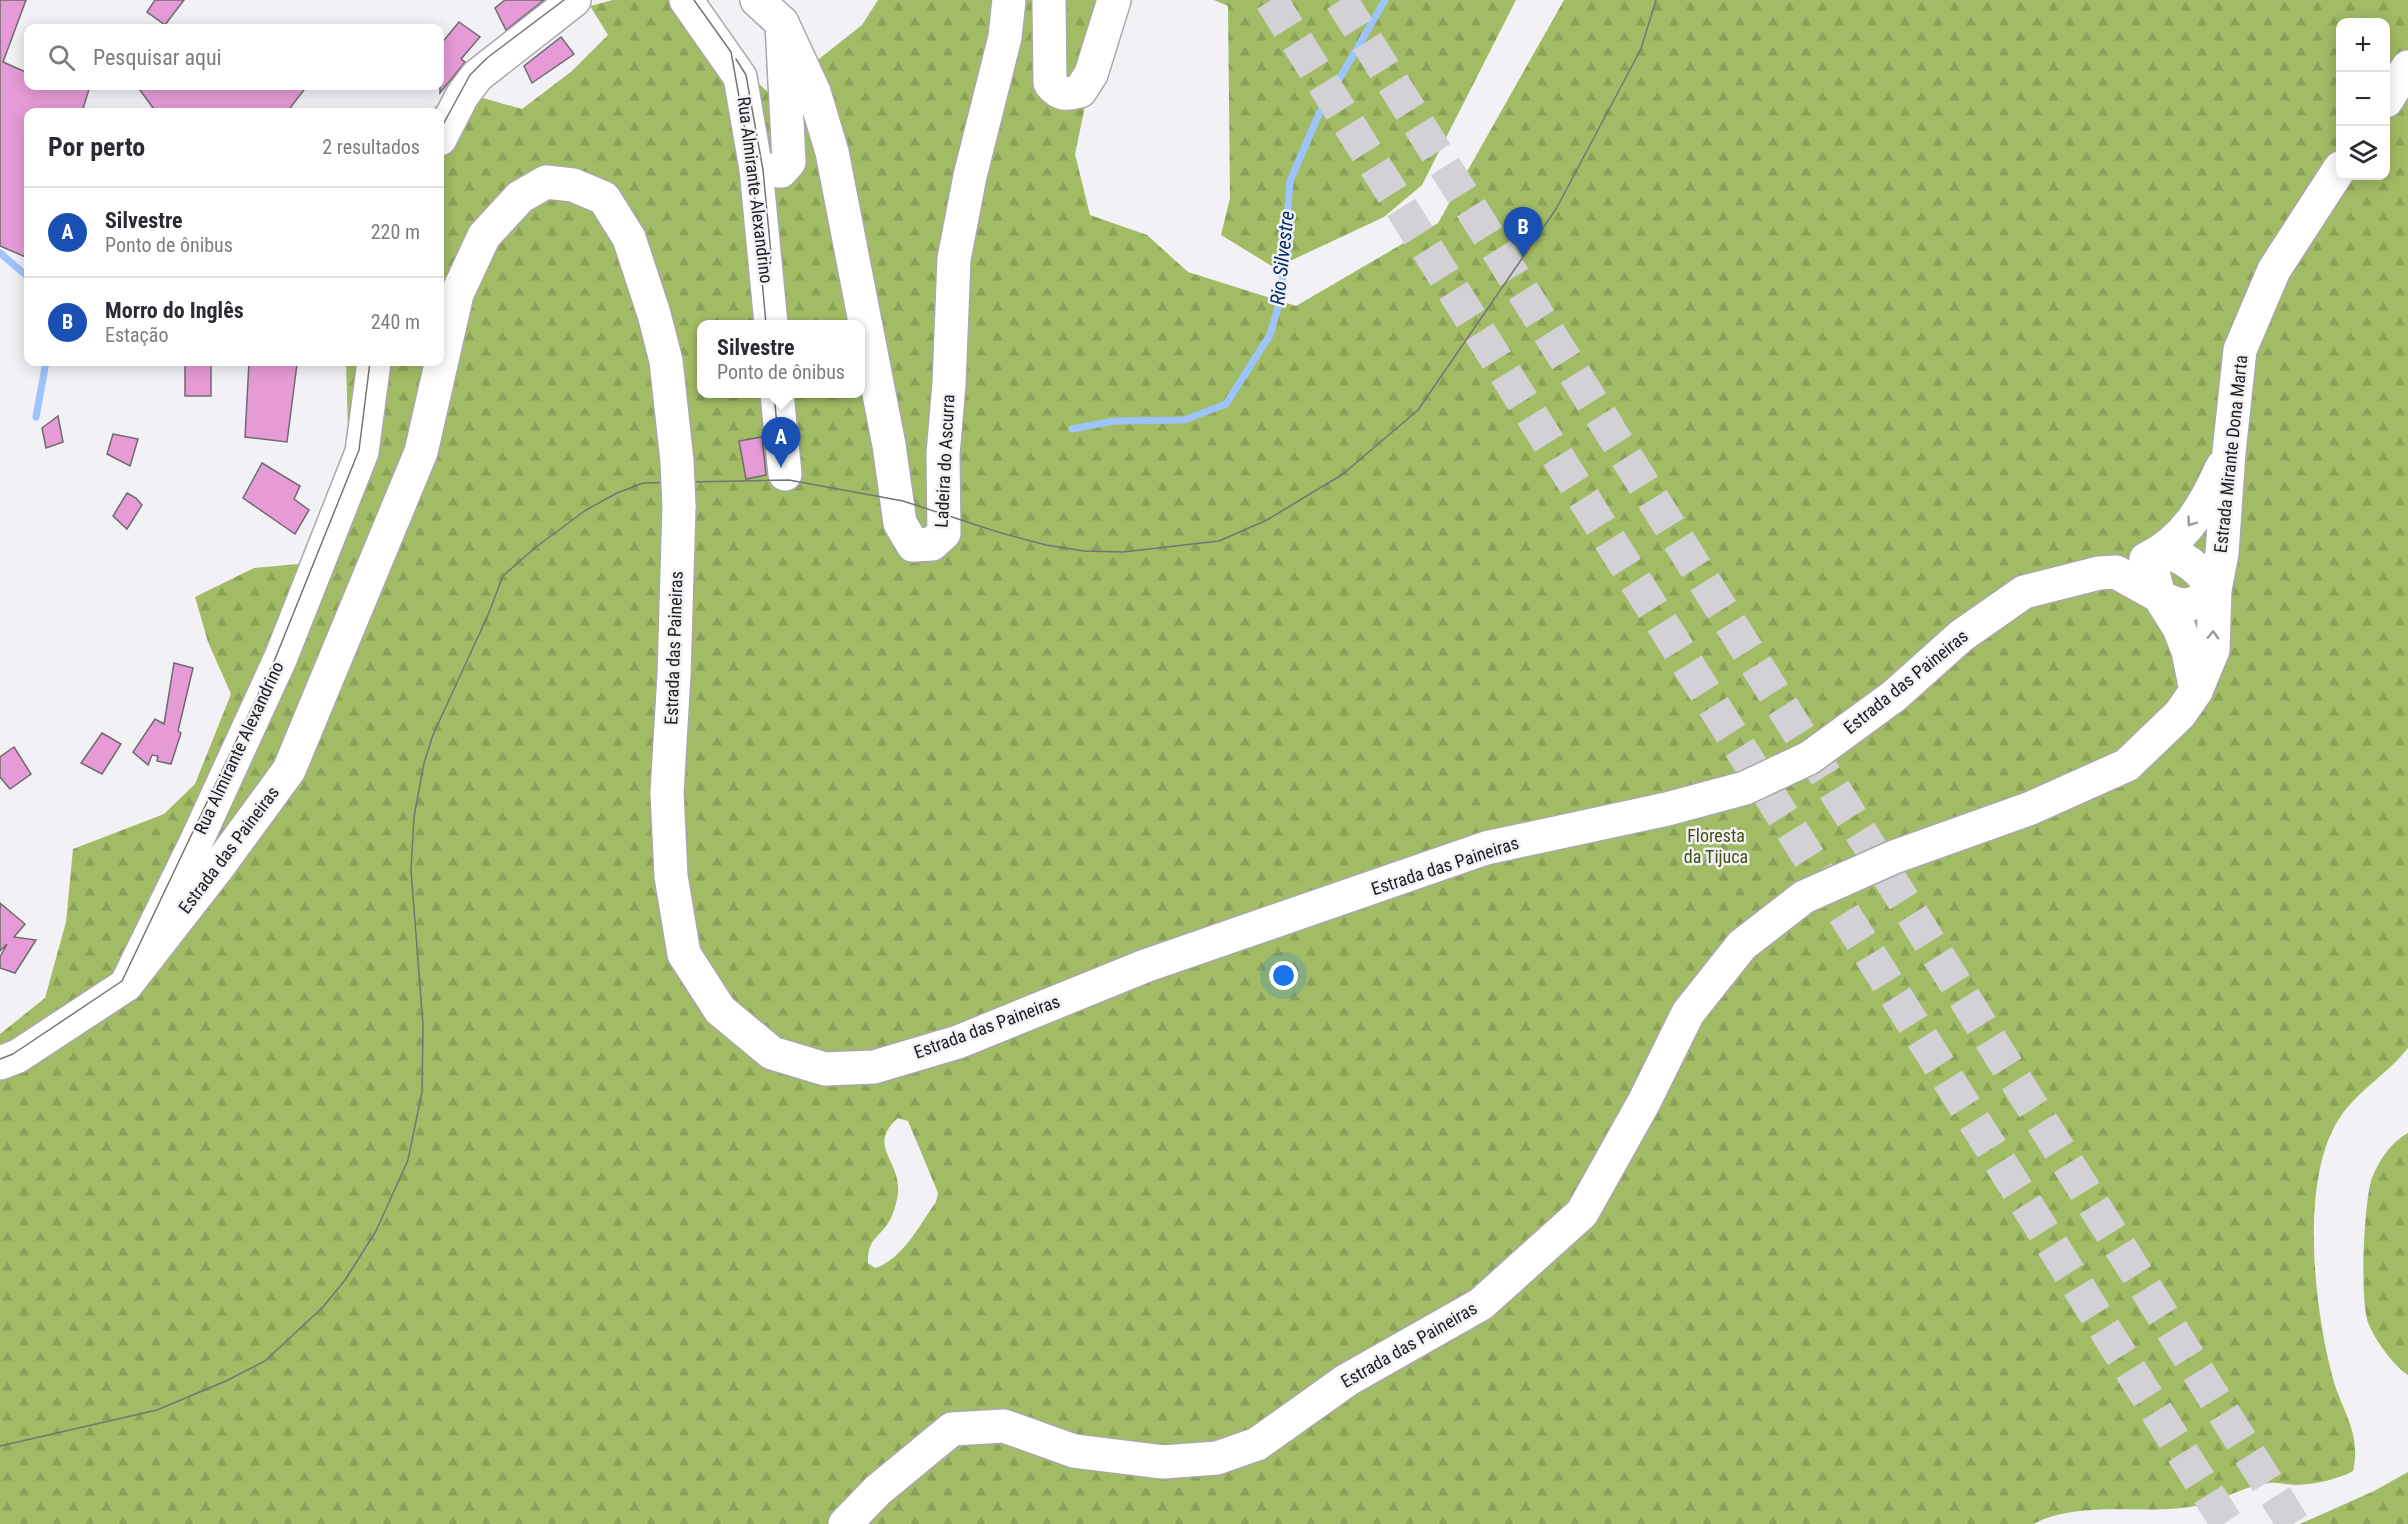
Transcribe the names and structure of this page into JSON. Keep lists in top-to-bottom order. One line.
{"streets":{"street":["Rua Almirante Alexandrino","Estrada Mirante Dona Marta","Ladeira do Ascurra","Estrada das Paineiras"]},"crossings":[["Rua Almirante Alexandrino","Estrada das Paineiras"],["Estrada Mirante Dona Marta","Estrada das Paineiras"]],"water":["Rio Silvestre"],"parks":["Floresta da Tijuca"],"page":{"map_buttons":["+","−"],"search":"Pesquisar aqui","heading":["Por perto","2 resultados"],"list":[{"mark":"A","name":"Silvestre","note":"Ponto de ônibus","value":"220 m"},{"mark":"B","name":"Morro do Inglês","note":"Estação","value":"240 m"}],"pins":["B","A"],"popup":["Silvestre","Ponto de ônibus"]}}
